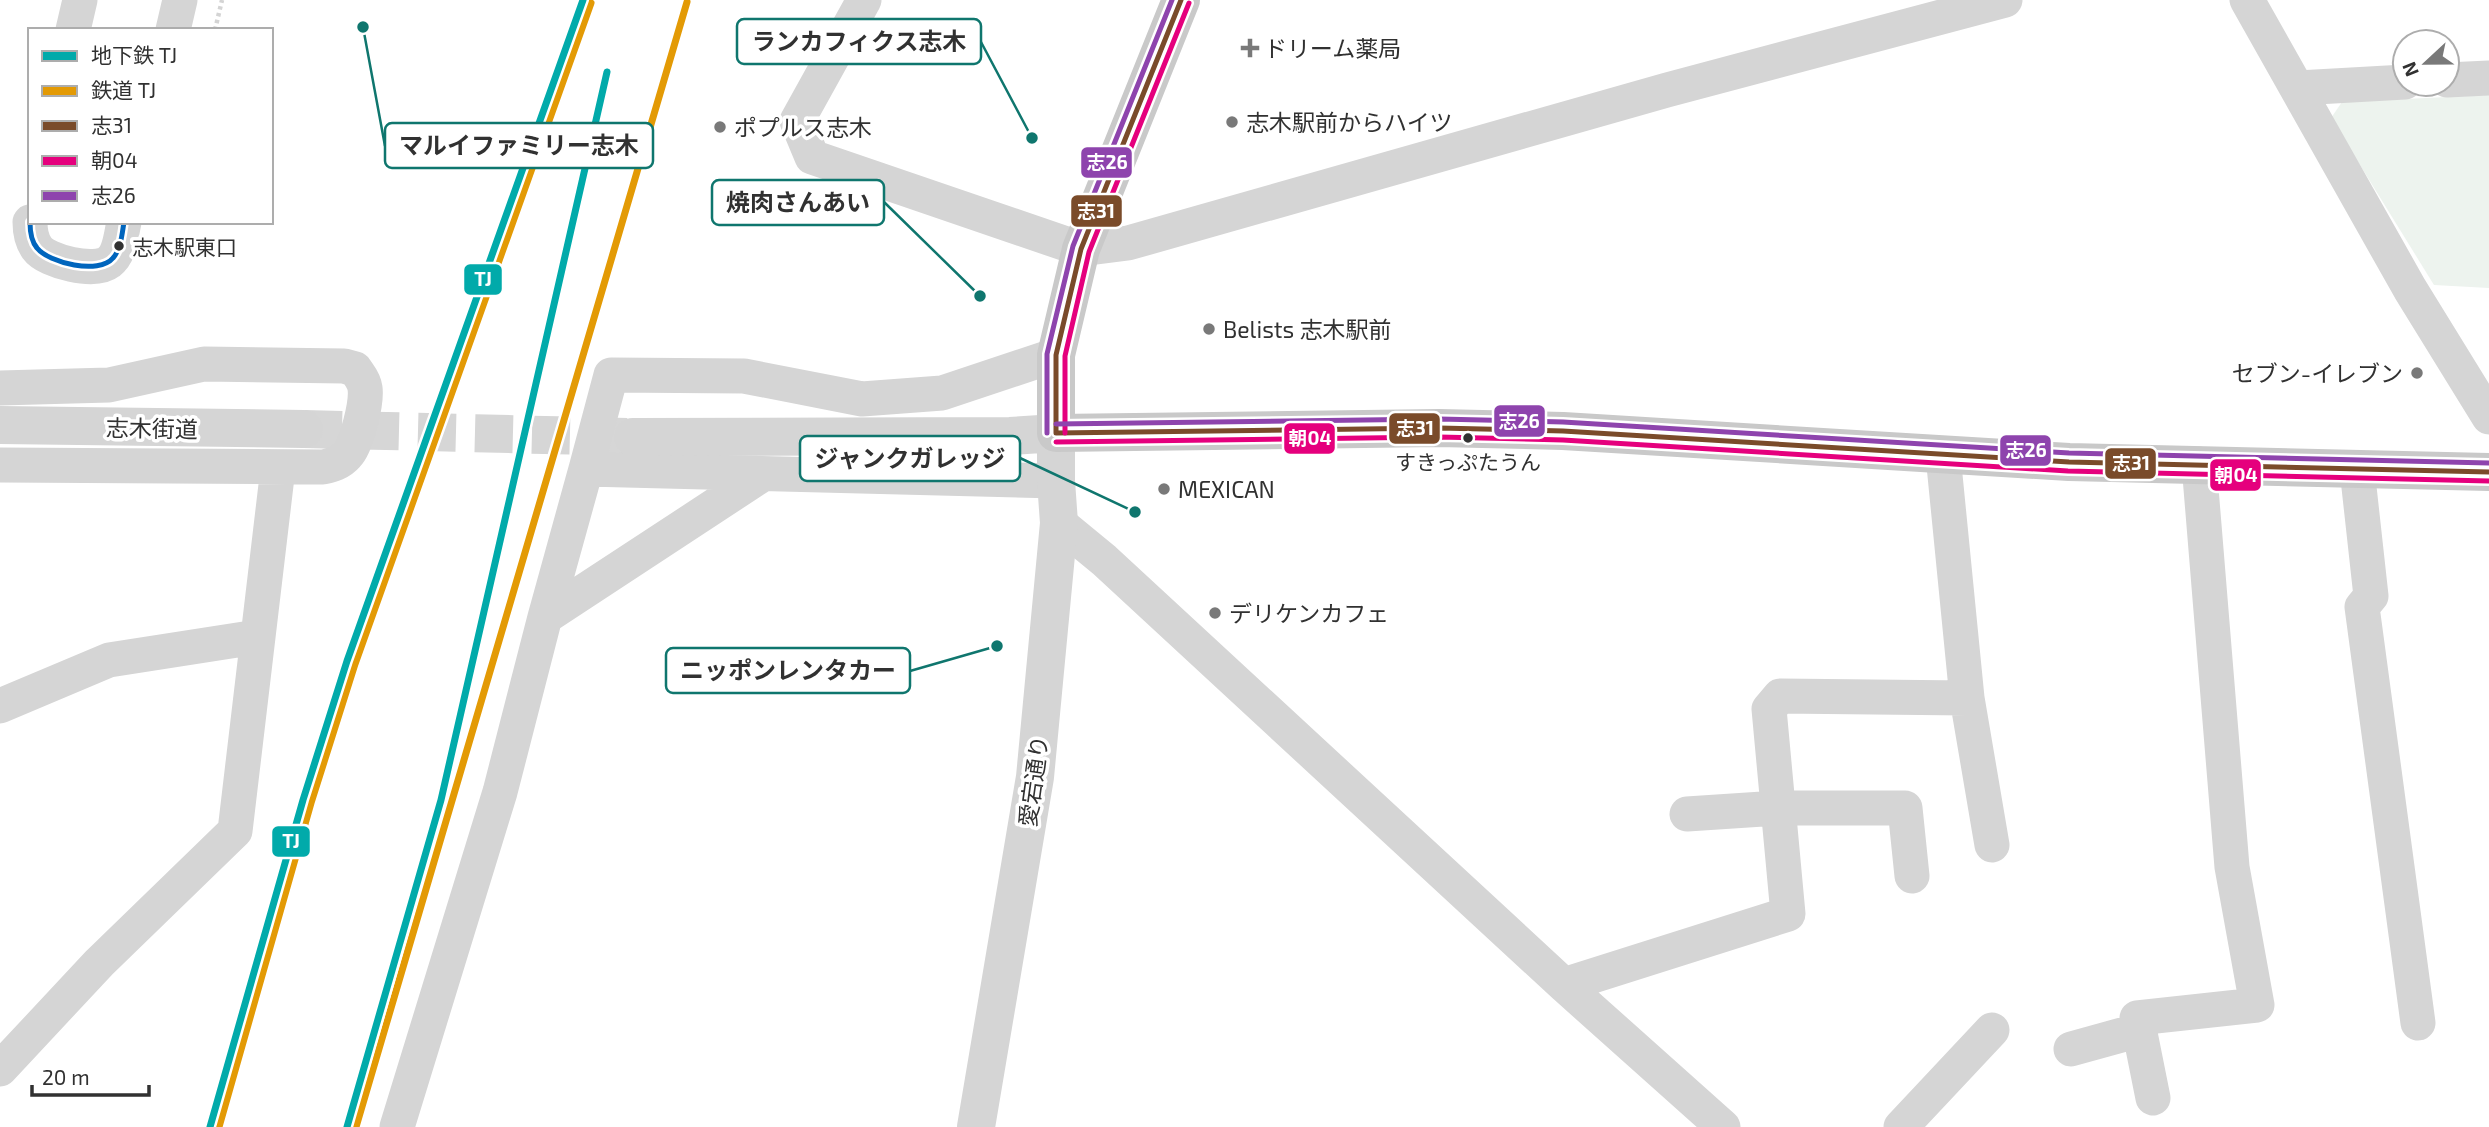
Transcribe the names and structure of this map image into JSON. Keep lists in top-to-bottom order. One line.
{"streets":{"street":["志木街道","愛宕通り"]},"places":{"other":["マルイファミリー志木","志木駅前からハイツ","ポプルス志木","ランカフィクス志木","志木駅東口","焼肉さんあい","Belists 志木駅前","セブン-イレブン","すきっぷたうん","MEXICAN","ジャンクガレッジ","デリケンカフェ","ニッポンレンタカー"],"health":["ドリーム薬局"]},"lines":["metro line TJ","transit line 志31","transit line 志26","rail line TJ","transit line 朝04"],"legend":["地下鉄 TJ","鉄道 TJ","志31","朝04","志26"],"scale_bar":"20 m","north":"left"}
